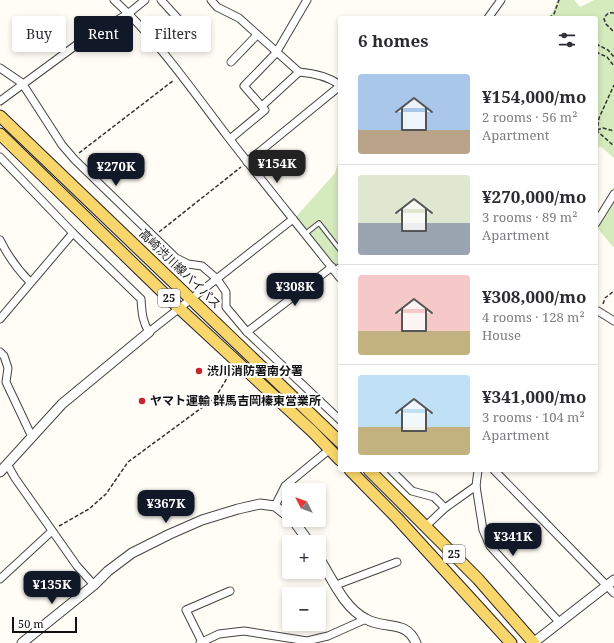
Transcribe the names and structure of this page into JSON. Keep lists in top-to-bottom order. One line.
{"streets":{"main road":["高崎渋川線バイパス","25"]},"places":["渋川消防署南分署","ヤマト運輸 群馬吉岡榛東営業所"],"scale_bar":"50 m","north":"top left","page":{"chip":["Buy","Rent","Filters"],"heading":"6 homes","list":[{"name":"¥154,000/mo","note":"2 rooms · 56 m² · Apartment"},{"name":"¥270,000/mo","note":"3 rooms · 89 m² · Apartment"},{"name":"¥308,000/mo","note":"4 rooms · 128 m² · House"},{"name":"¥341,000/mo","note":"3 rooms · 104 m² · Apartment"}],"price":["¥154K","¥270K","¥308K","¥367K","¥341K","¥135K"],"map_buttons":["+","−"],"scale":"50 m"}}
